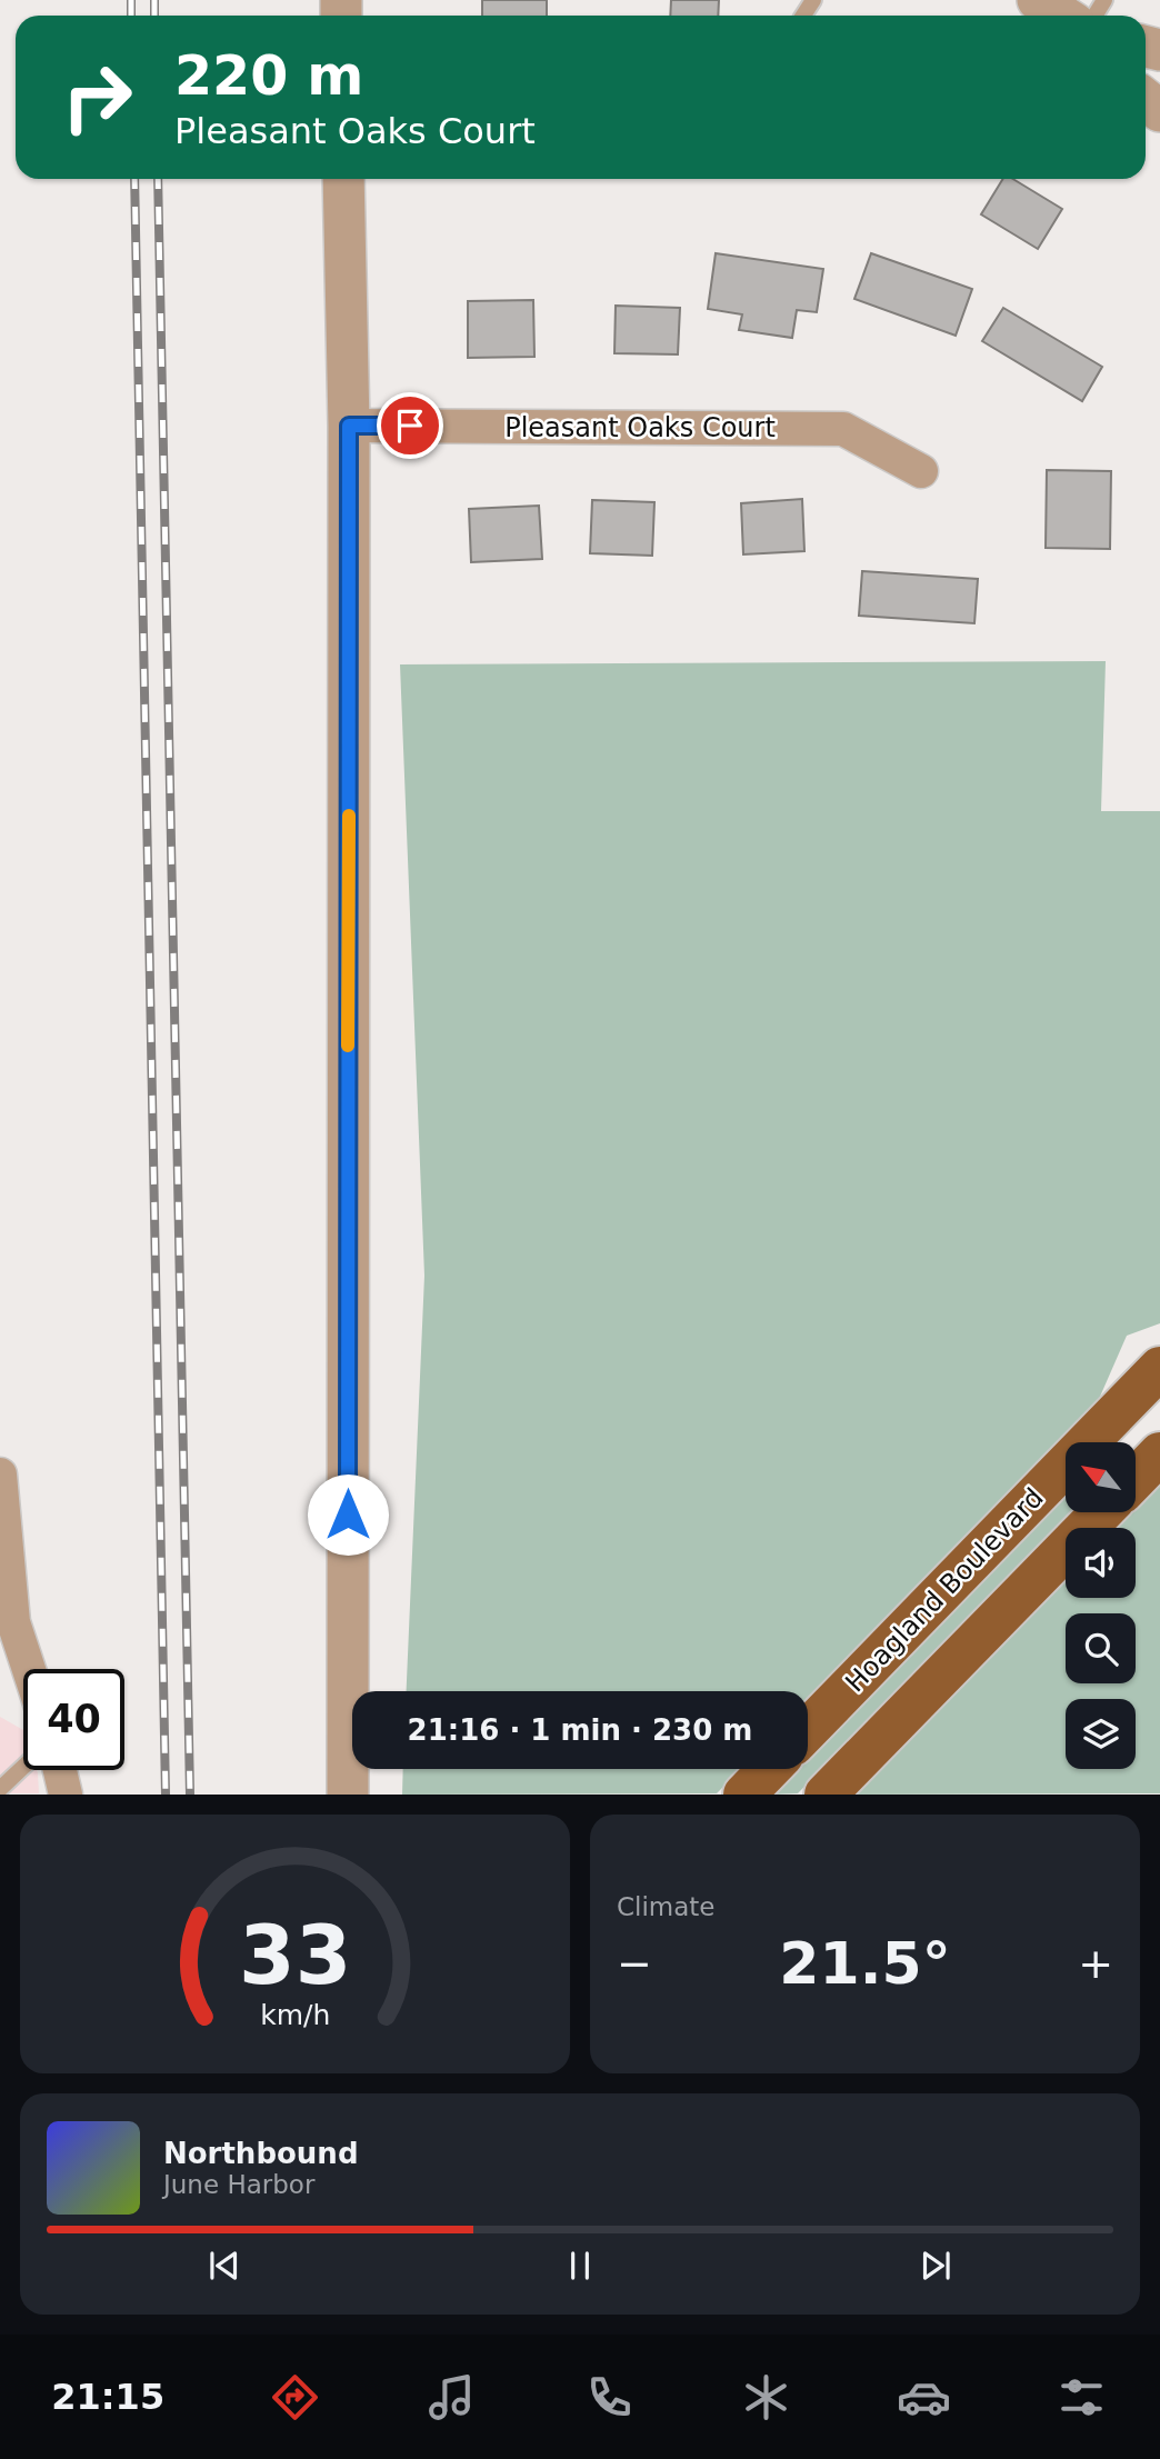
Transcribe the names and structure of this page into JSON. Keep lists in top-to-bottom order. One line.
{"streets":{"main road":["Hoagland Boulevard"],"street":["Pleasant Oaks Court"]},"north":"top left","page":{"turn":["220 m","Pleasant Oaks Court"],"limit":"40","trip":"21:16 · 1 min · 230 m","tile":"Climate","heat":["−","21.5°","+"],"song":["Northbound","June Harbor"],"tabs":"21:15","gauge":["33","km/h"]}}
